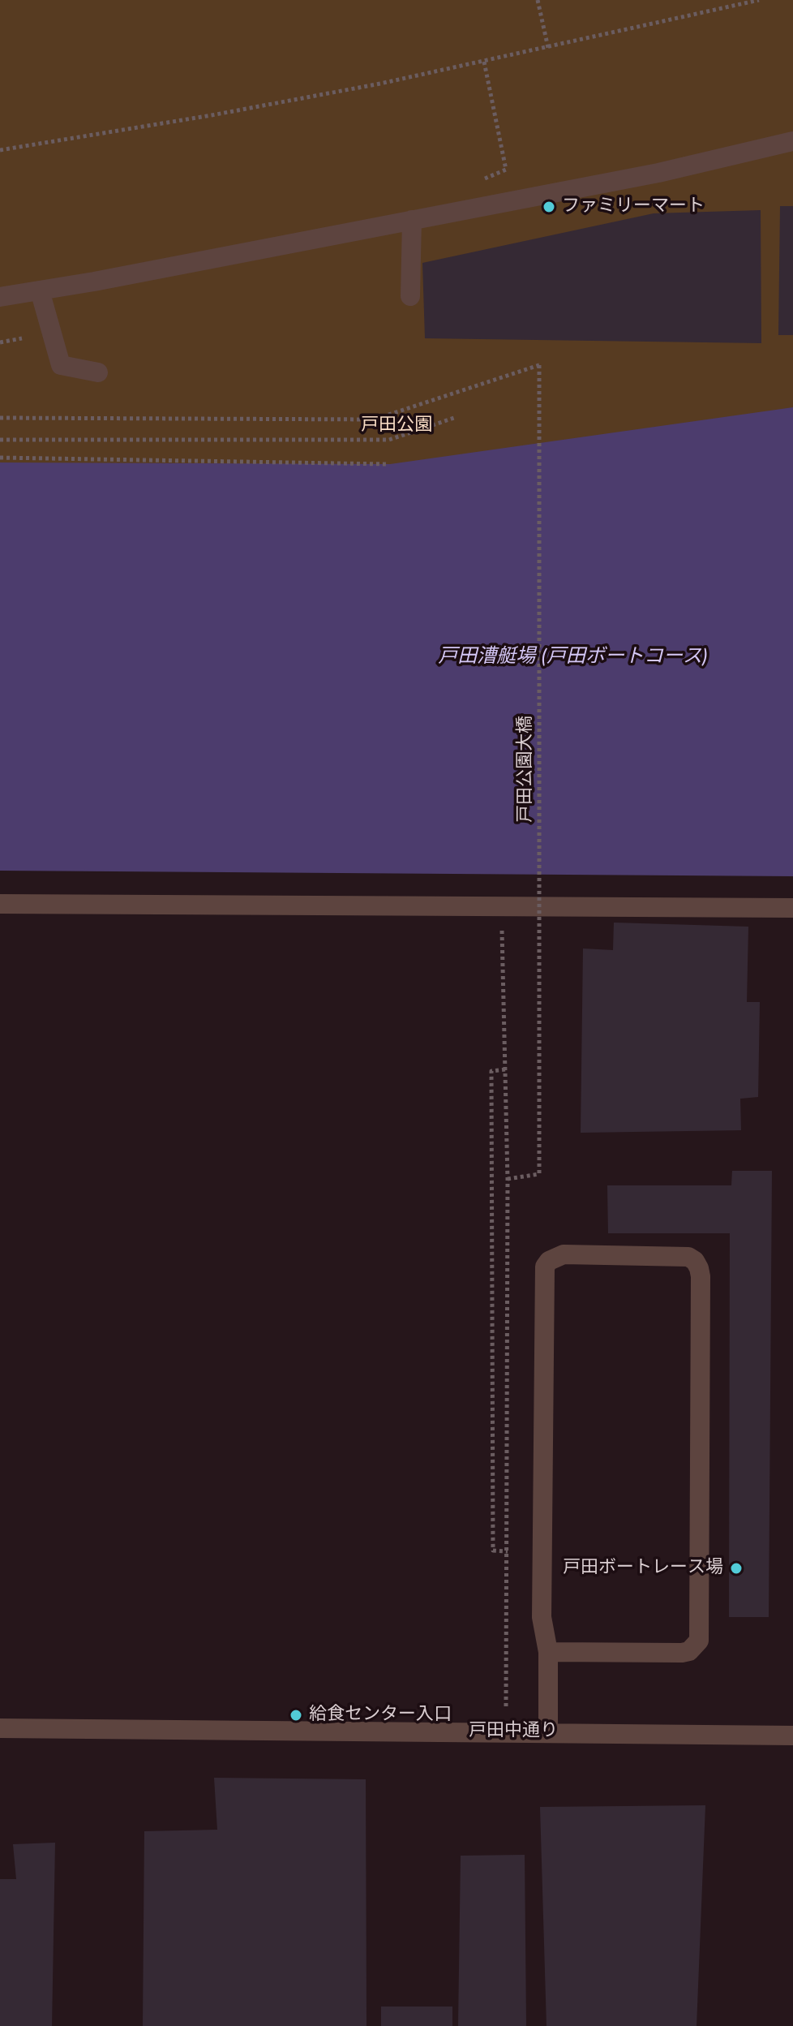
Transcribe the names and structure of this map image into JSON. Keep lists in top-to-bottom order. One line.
{"streets":{"street":["戸田中通り"],"path":["戸田公園大橋"]},"water":["戸田漕艇場 (戸田ボートコース)"],"parks":["戸田公園"],"places":["ファミリーマート","戸田ボートレース場","給食センター入口"]}
